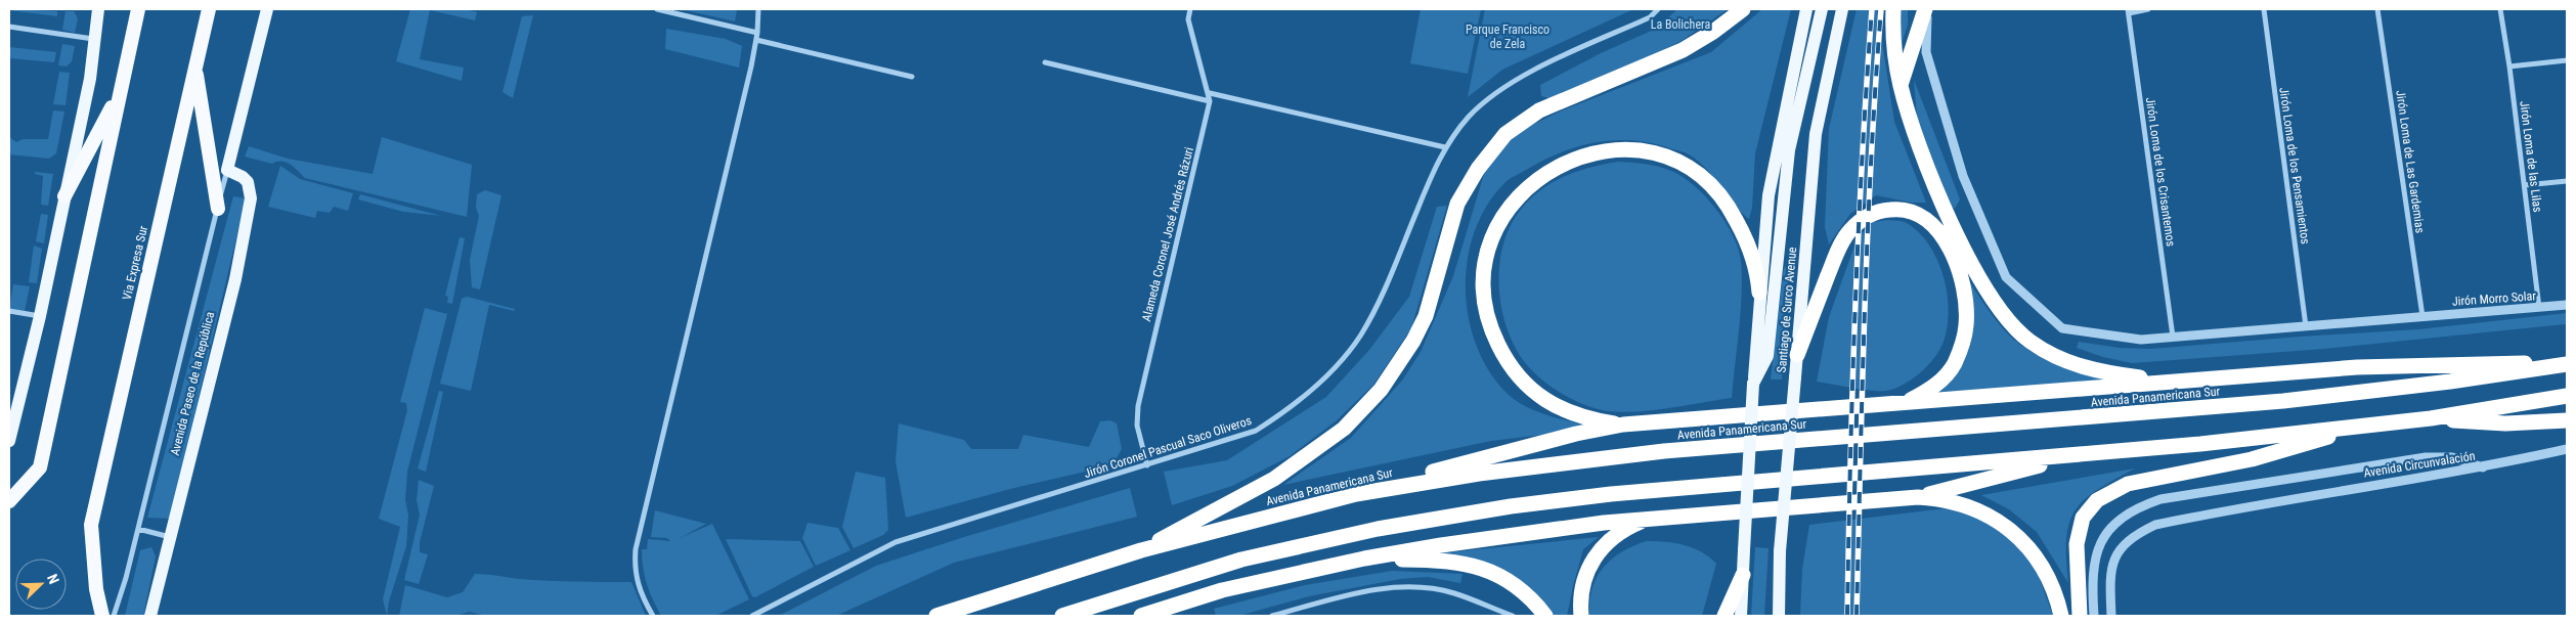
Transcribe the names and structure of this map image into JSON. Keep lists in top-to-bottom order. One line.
{"streets":{"highway":["Via Expresa Sur","Avenida Panamericana Sur"],"main road":["Santiago de Surco Avenue","Avenida Paseo de la República"],"street":["Jirón Loma de las Lilas","Jirón Loma de Las Gardemias","Jirón Loma de los Pensamientos","Jirón Loma de los Crisantemos","Alameda Coronel José Andrés Rázuri","Jirón Morro Solar","Jirón Coronel Pascual Saco Oliveros","Avenida Circunvalación"]},"crossings":[["Jirón Loma de las Lilas","Jirón Morro Solar"],["Jirón Loma de Las Gardemias","Jirón Morro Solar"],["Jirón Loma de los Pensamientos","Jirón Morro Solar"],["Jirón Loma de los Crisantemos","Jirón Morro Solar"],["Alameda Coronel José Andrés Rázuri","Jirón Coronel Pascual Saco Oliveros"]],"parks":["La Bolichera","Parque Francisco de Zela"],"north":"top right"}
